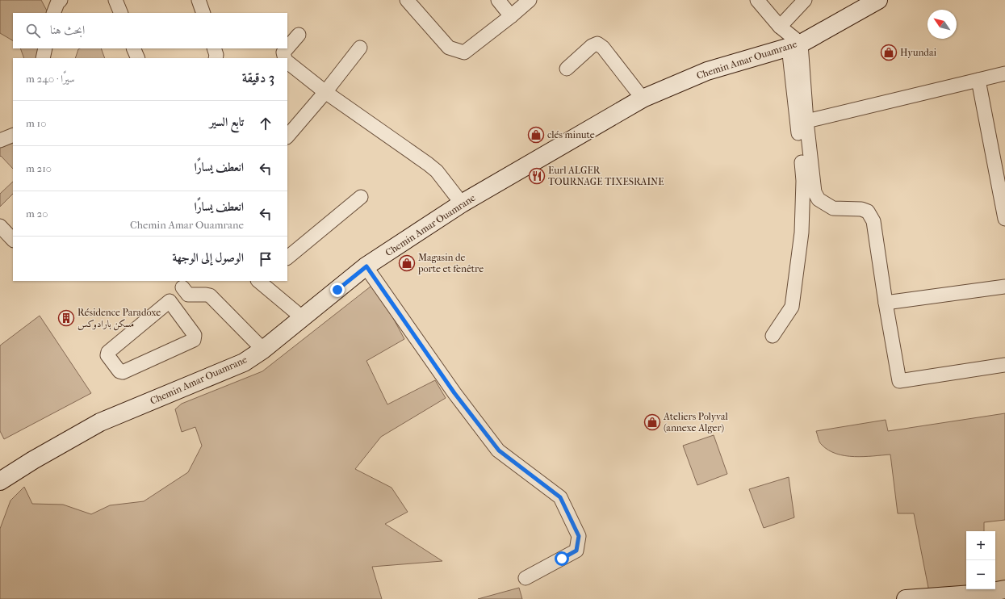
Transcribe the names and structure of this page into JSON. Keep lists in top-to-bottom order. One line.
{"streets":{"main road":["Chemin Amar Ouamrane"]},"places":{"shop":["Hyundai","clés minute","Magasin de porte et fenêtre","Ateliers Polyval (annexe Alger)"],"restaurant":["Eurl ALGER TOURNAGE TIXESRAINE"],"building":["Résidence Paradoxe مسكن بارادوكس"]},"north":"top left","page":{"search":"ابحث هنا","heading":["3 دقيقة","سيرًا · 240 m"],"list":[["تابع السير","10 m"],["انعطف يسارًا","210 m"],["انعطف يسارًا","Chemin Amar Ouamrane","20 m"],"الوصول إلى الوجهة"],"map_buttons":["+","−"]}}
